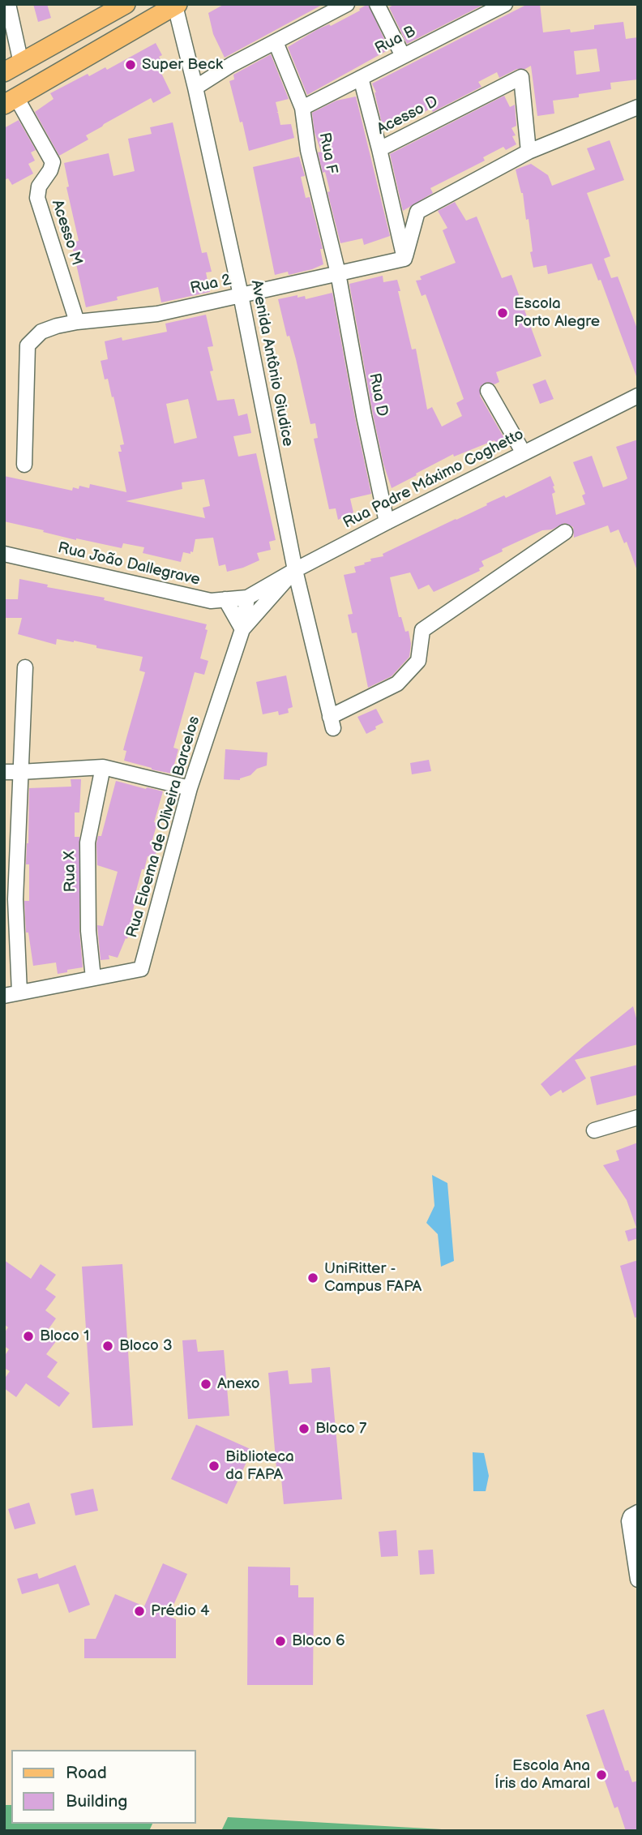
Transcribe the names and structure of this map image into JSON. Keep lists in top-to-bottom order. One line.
{"streets":{"street":["Rua B","Acesso D","Rua F","Acesso M","Rua 2","Avenida Antônio Giudice","Rua D","Rua Padre Máximo Coghetto","Rua João Dallegrave","Rua Eloema de Oliveira Barcelos","Rua X"]},"crossings":[["Rua B","Rua F"],["Acesso D","Rua 2"],["Rua F","Rua 2"],["Rua F","Rua D"],["Acesso M","Rua 2"],["Rua 2","Avenida Antônio Giudice"],["Rua 2","Rua D"],["Avenida Antônio Giudice","Rua Padre Máximo Coghetto"],["Rua D","Rua Padre Máximo Coghetto"],["Rua Padre Máximo Coghetto","Rua João Dallegrave"],["Rua Padre Máximo Coghetto","Rua Eloema de Oliveira Barcelos"],["Rua João Dallegrave","Rua Eloema de Oliveira Barcelos"],["Rua Eloema de Oliveira Barcelos","Rua X"]],"places":["Super Beck","Escola Porto Alegre","UniRitter - Campus FAPA","Bloco 1","Bloco 3","Anexo","Bloco 7","Biblioteca da FAPA","Prédio 4","Bloco 6","Escola Ana Íris do Amaral"],"legend":["Road","Building"]}
